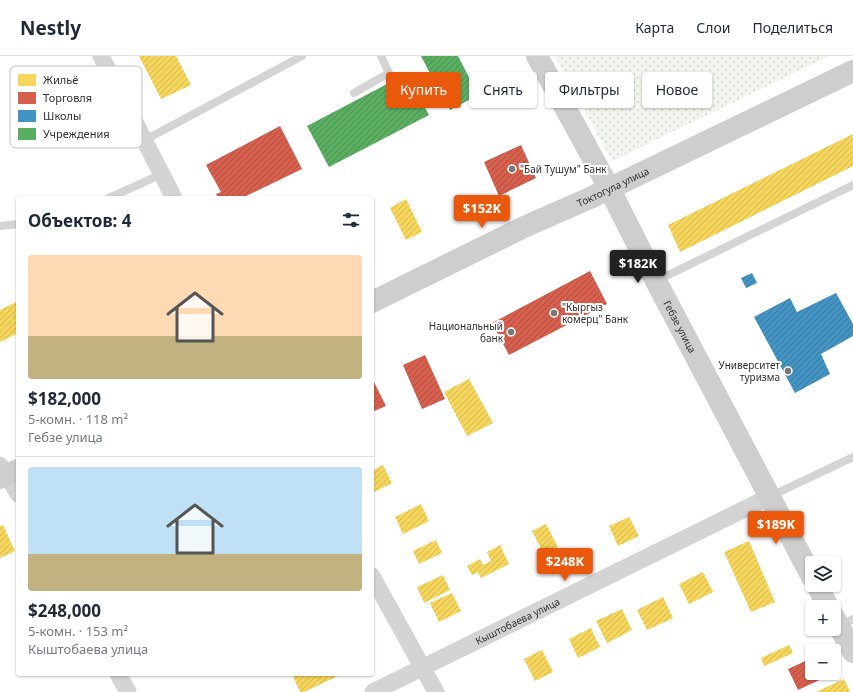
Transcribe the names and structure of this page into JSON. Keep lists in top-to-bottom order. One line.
{"streets":{"main road":["Токтогула улица","Гебзе улица"],"street":["Кыштобаева улица"]},"crossings":[["Токтогула улица","Гебзе улица"],["Гебзе улица","Кыштобаева улица"]],"places":["\"Бай Тушум\" Банк","\"Кыргыз комерц\" Банк","Национальный банк","Университет туризма"],"legend":["Жильё","Торговля","Школы","Учреждения"],"page":{"header":"Nestly","nav":["Карта","Слои","Поделиться"],"chip":["Купить","Снять","Фильтры","Новое"],"price":["$152K","$182K","$189K","$248K"],"heading":"Объектов: 4","list":[{"name":"$182,000","note":"5-комн. · 118 m² · Гебзе улица"},{"name":"$248,000","note":"5-комн. · 153 m² · Кыштобаева улица"}],"map_buttons":["+","−"]}}
